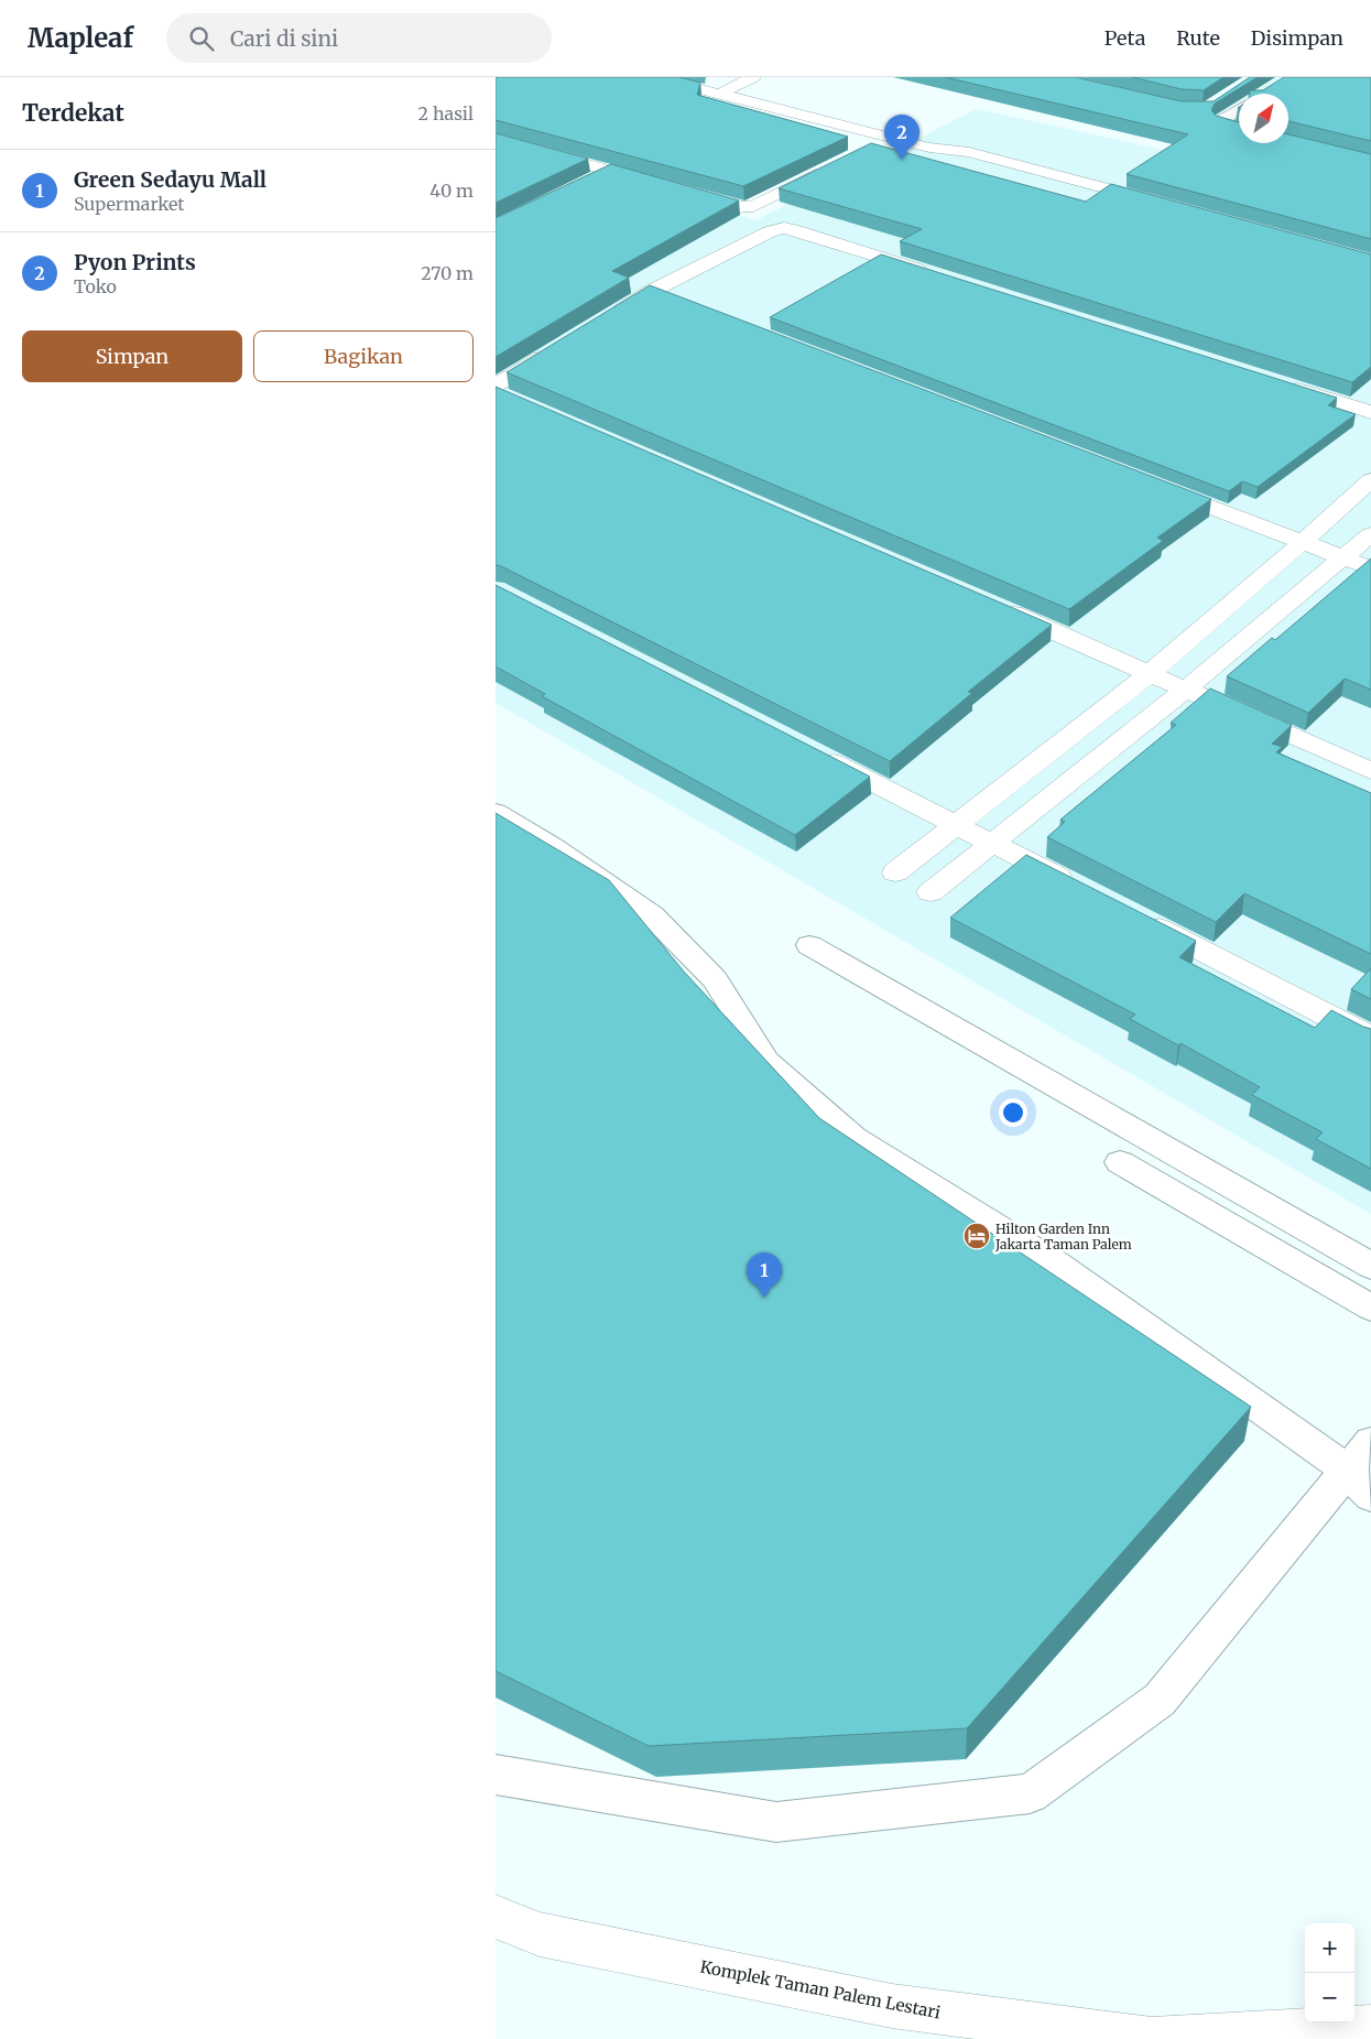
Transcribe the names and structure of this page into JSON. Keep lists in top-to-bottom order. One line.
{"streets":{"street":["Komplek Taman Palem Lestari"]},"places":{"hotel":["Hilton Garden Inn Jakarta Taman Palem"]},"north":"top right","page":{"header":"Mapleaf","search":"Cari di sini","nav":["Peta","Rute","Disimpan"],"heading":["Terdekat","2 hasil"],"pins":["2","1"],"list":[{"mark":"1","name":"Green Sedayu Mall","note":"Supermarket","value":"40 m"},{"mark":"2","name":"Pyon Prints","note":"Toko","value":"270 m"}],"buttons":["Simpan","Bagikan"],"map_buttons":["+","−"]}}
